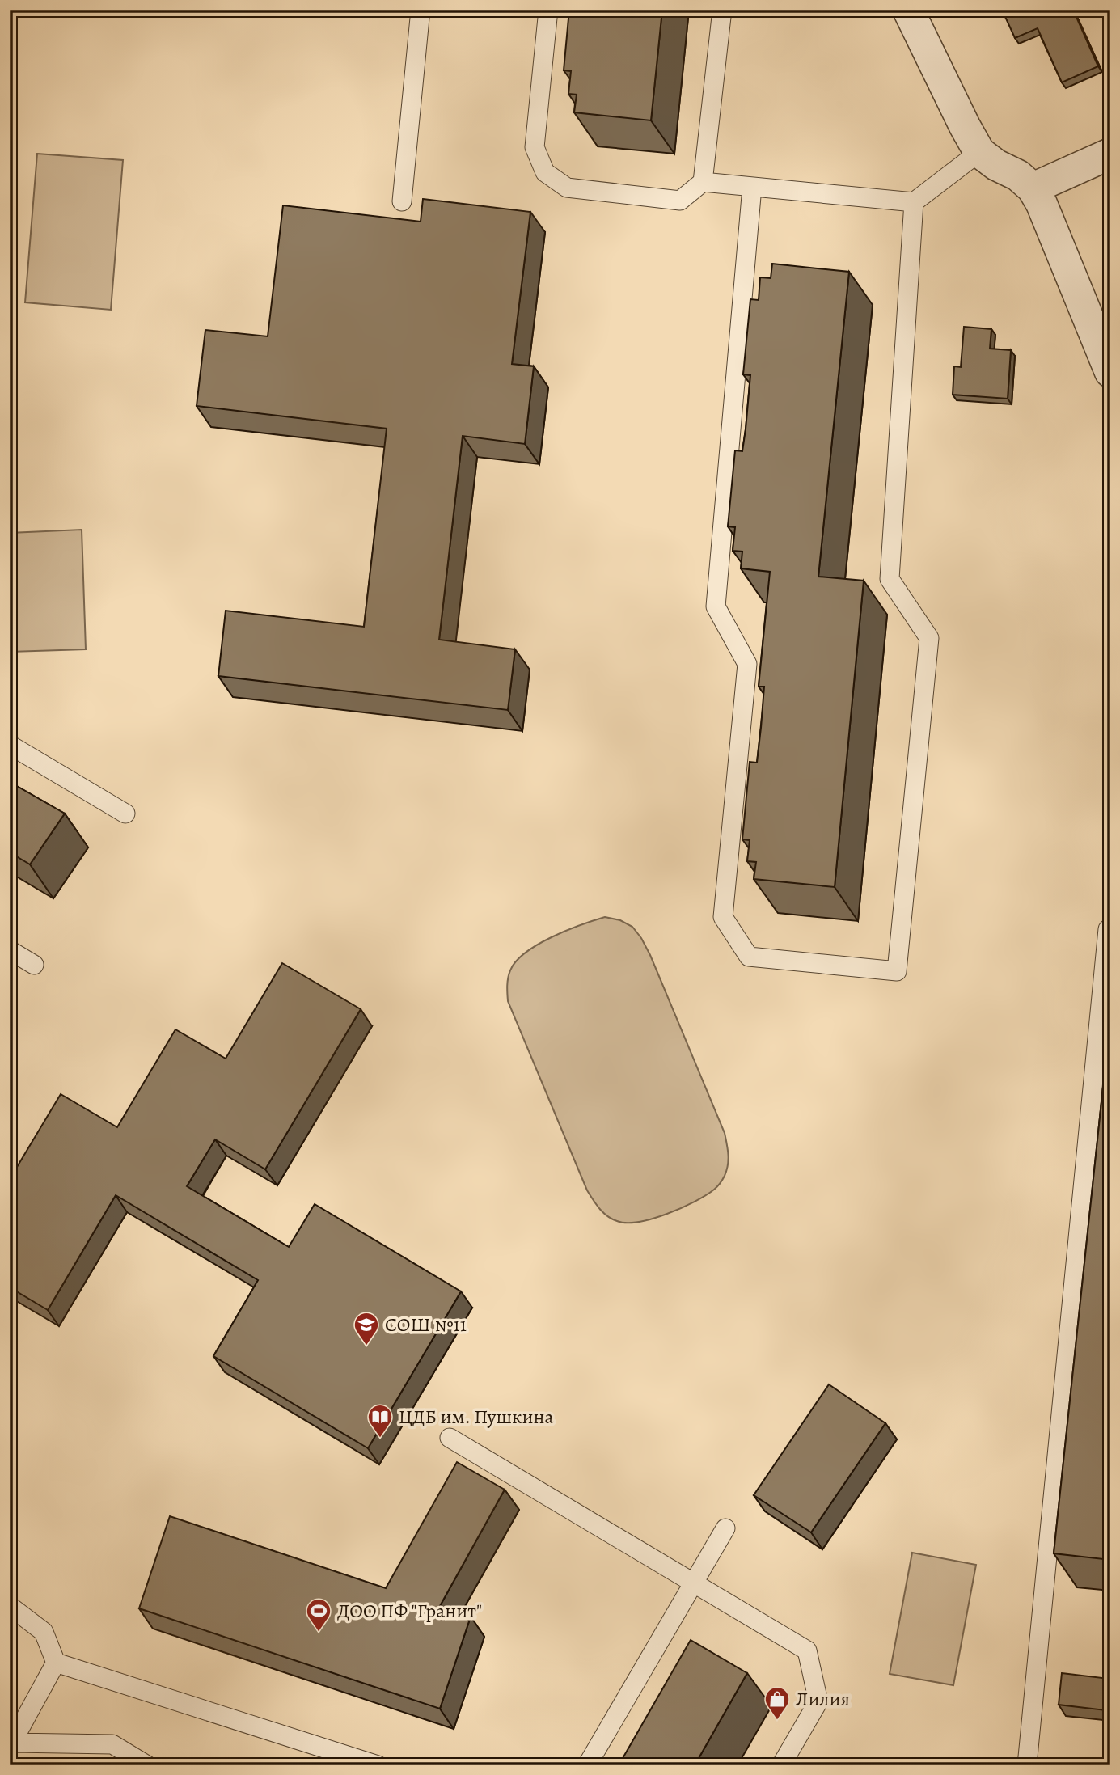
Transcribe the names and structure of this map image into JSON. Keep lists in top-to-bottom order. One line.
{"places":{"school or university":["СОШ №11"],"library":["ЦДБ им. Пушкина"],"sports":["ДОО ПФ \"Гранит\""],"shop":["Лилия"]}}
